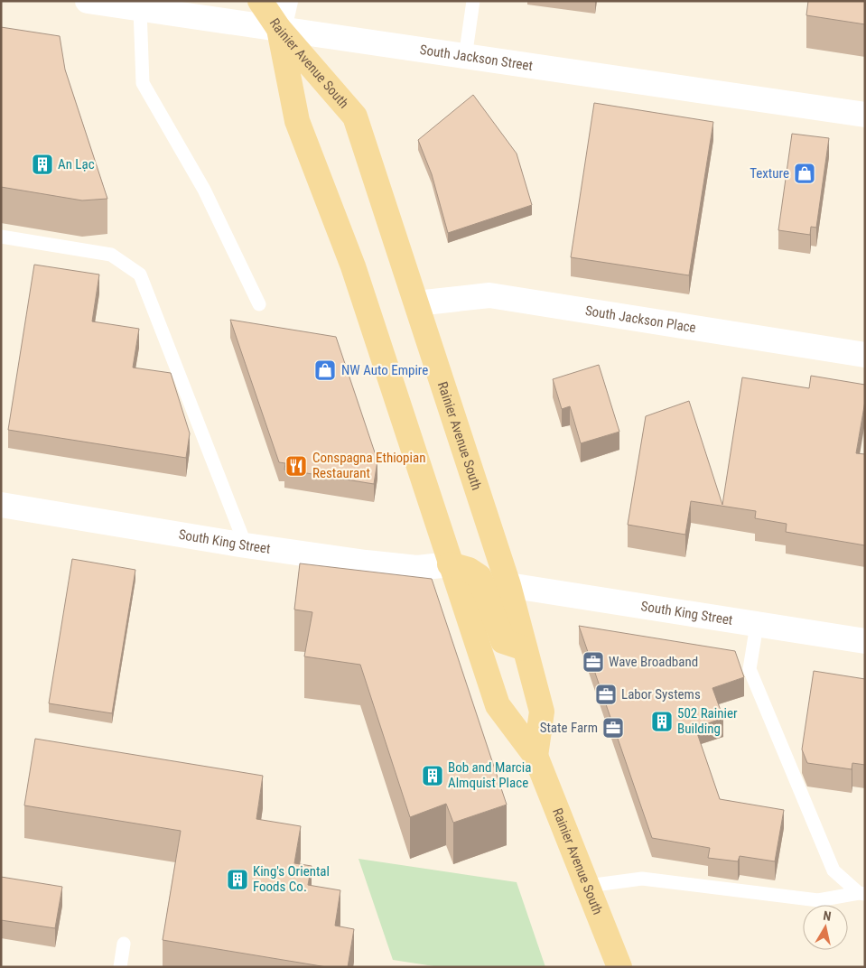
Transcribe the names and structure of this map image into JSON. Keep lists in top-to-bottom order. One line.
{"streets":{"main road":["Rainier Avenue South"],"street":["South Jackson Street","South Jackson Place","South King Street"]},"crossings":[["South Jackson Street","Rainier Avenue South"],["Rainier Avenue South","South Jackson Place"],["Rainier Avenue South","South King Street"]],"places":{"building":["An Lạc","502 Rainier Building","Bob and Marcia Almquist Place","King's Oriental Foods Co."],"shop":["Texture","NW Auto Empire"],"restaurant":["Conspagna Ethiopian Restaurant"],"office":["Wave Broadband","Labor Systems","State Farm"]},"north":"top"}
